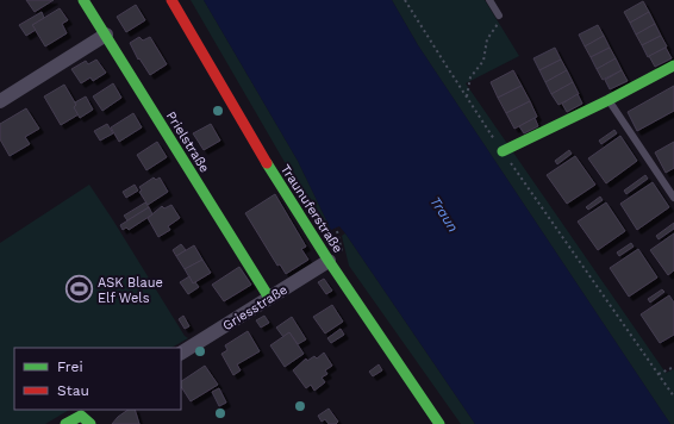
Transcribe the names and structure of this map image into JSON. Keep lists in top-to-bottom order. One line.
{"streets":{"street":["Prielstraße","Traunuferstraße","Griesstraße"]},"crossings":[["Prielstraße","Griesstraße"],["Traunuferstraße","Griesstraße"]],"water":["Traun"],"places":{"sports":["ASK Blaue Elf Wels"]},"legend":["Frei","Stau"]}
